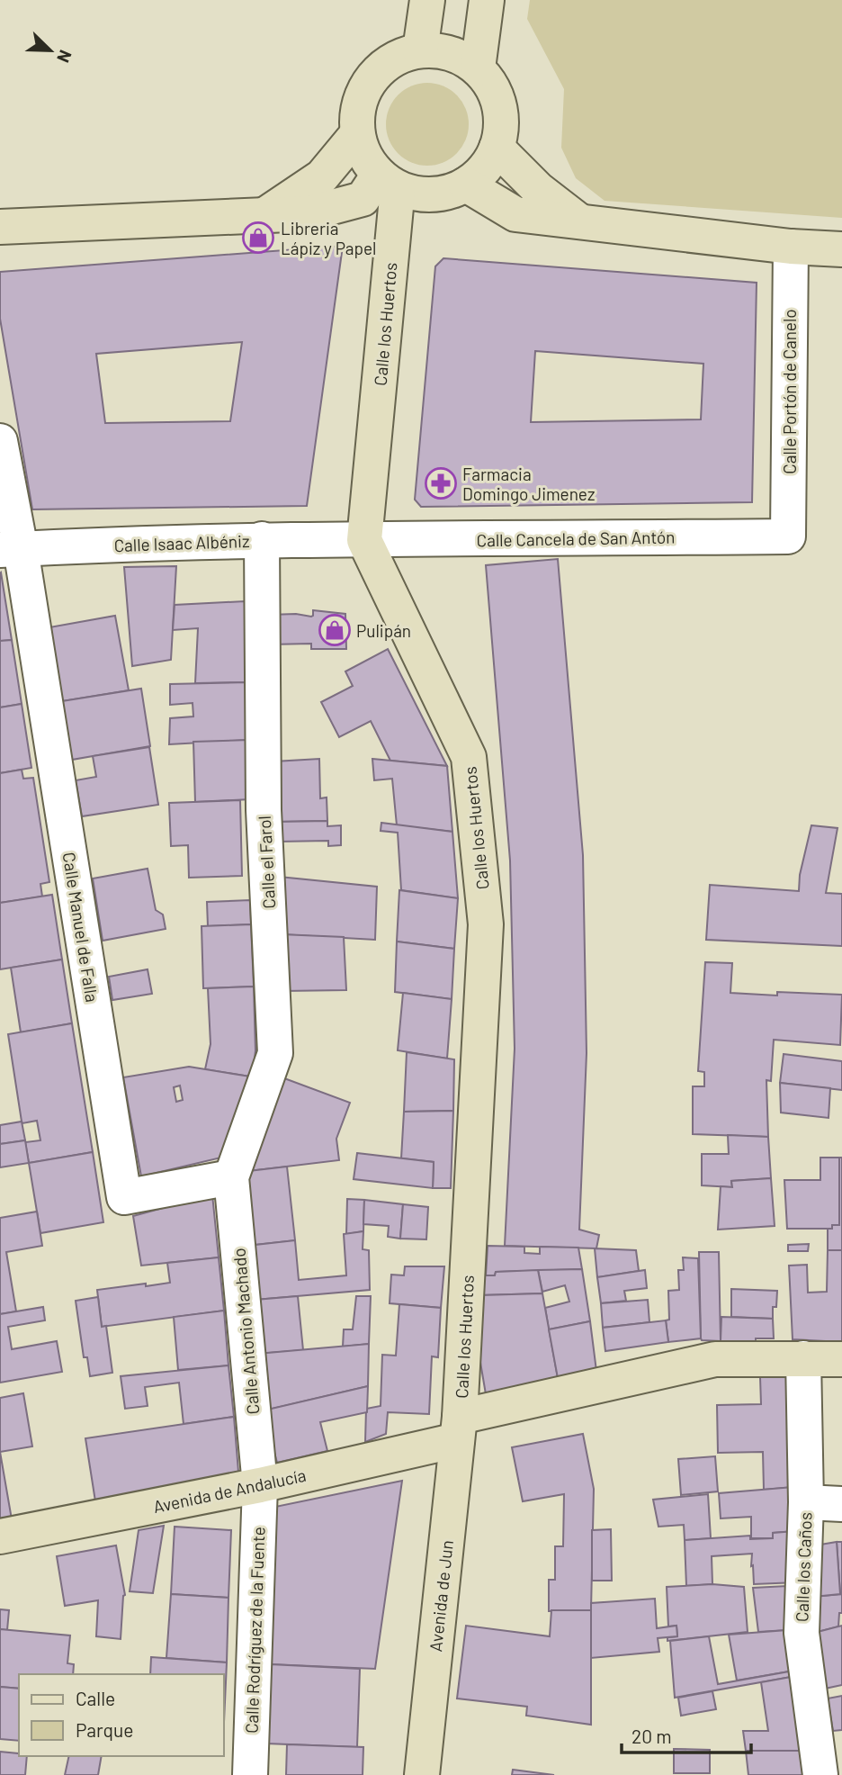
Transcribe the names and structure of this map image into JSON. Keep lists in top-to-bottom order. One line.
{"streets":{"street":["Calle los Huertos","Calle Portón de Canelo","Calle Cancela de San Antón","Calle Isaac Albéniz","Calle el Farol","Calle Manuel de Falla","Calle Antonio Machado","Avenida de Andalucía","Calle los Caños","Avenida de Jun","Calle Rodríguez de la Fuente"]},"crossings":[["Calle los Huertos","Calle Cancela de San Antón"],["Calle los Huertos","Calle Isaac Albéniz"],["Calle los Huertos","Avenida de Andalucía"],["Calle los Huertos","Avenida de Jun"],["Calle Portón de Canelo","Calle Cancela de San Antón"],["Calle Cancela de San Antón","Calle Isaac Albéniz"],["Calle Isaac Albéniz","Calle el Farol"],["Calle Isaac Albéniz","Calle Manuel de Falla"],["Calle el Farol","Calle Manuel de Falla"],["Calle el Farol","Calle Antonio Machado"],["Calle Manuel de Falla","Calle Antonio Machado"],["Calle Antonio Machado","Avenida de Andalucía"],["Calle Antonio Machado","Calle Rodríguez de la Fuente"],["Avenida de Andalucía","Calle los Caños"],["Avenida de Andalucía","Avenida de Jun"],["Avenida de Andalucía","Calle Rodríguez de la Fuente"]],"places":{"shop":["Libreria Lápiz y Papel","Pulipán"],"pharmacy":["Farmacia Domingo Jimenez"]},"legend":["Calle","Parque"],"scale_bar":"20 m","north":"bottom right"}
